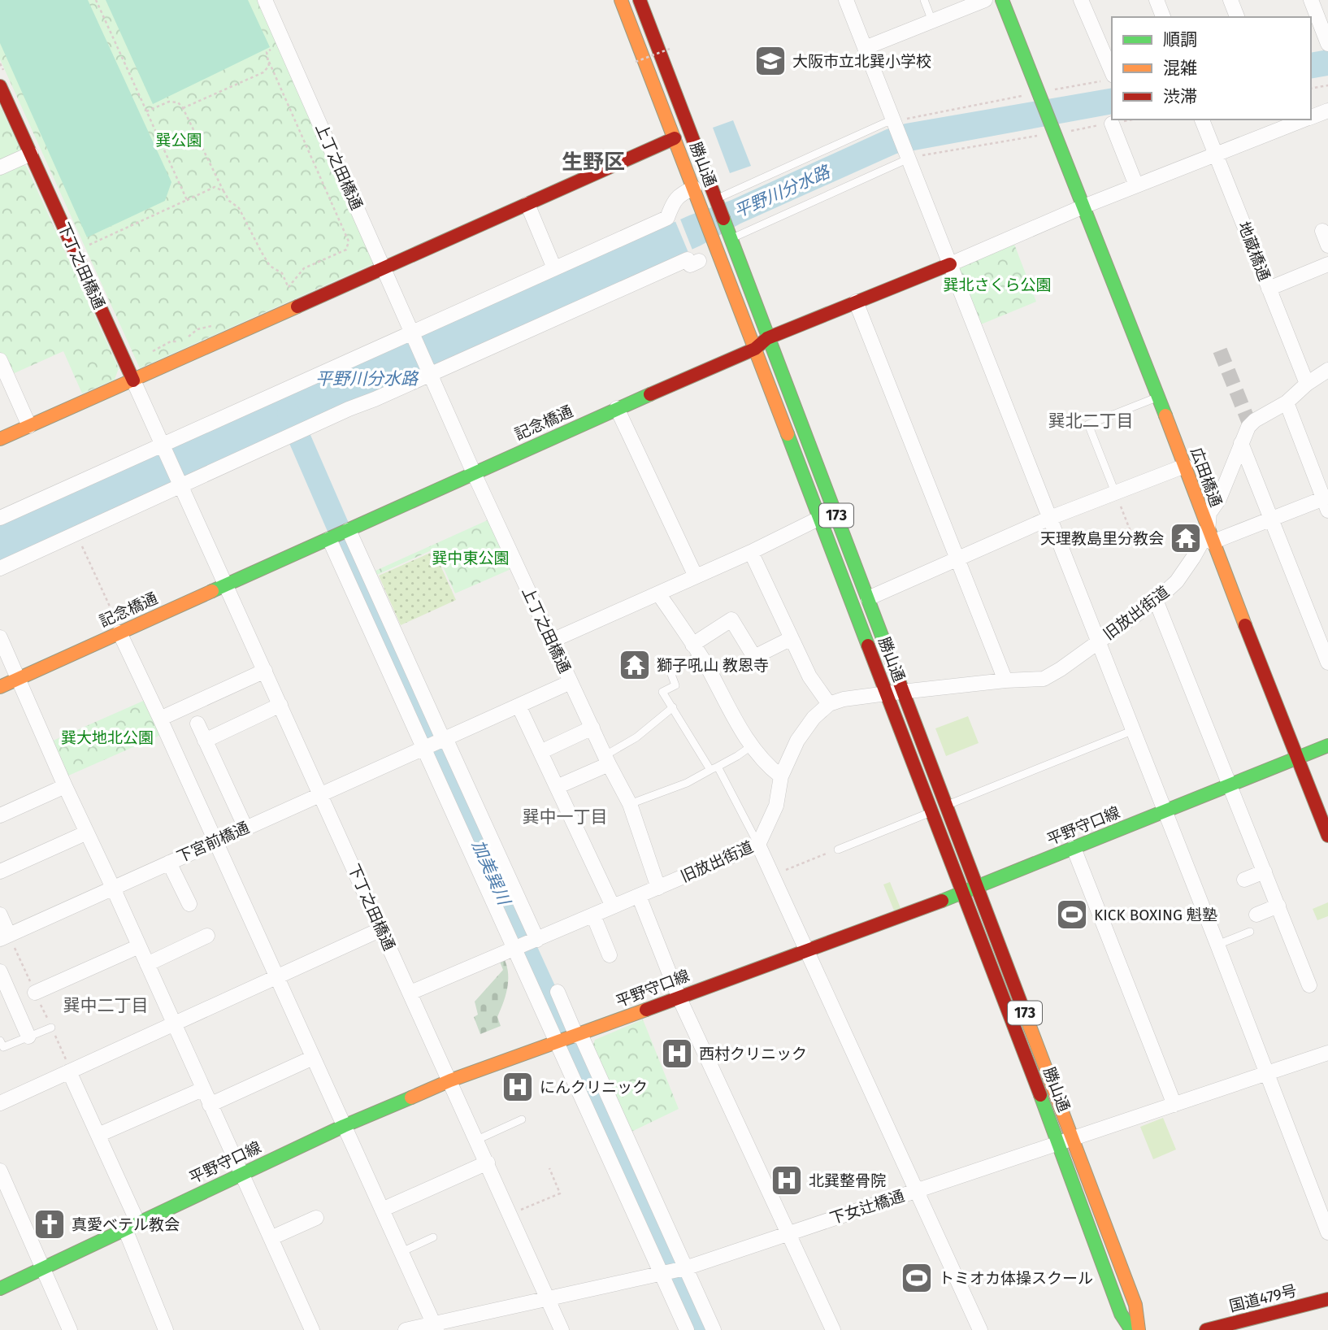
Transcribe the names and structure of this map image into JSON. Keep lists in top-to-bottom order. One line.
{"streets":{"main road":["勝山通","下丁之田橋通","記念橋通","広田橋通","173","平野守口線","国道479号"],"street":["上丁之田橋通","地蔵橋通","旧放出街道","下宮前橋通","下女辻橋通"]},"crossings":[["勝山通","記念橋通"],["勝山通","旧放出街道"],["勝山通","平野守口線"],["勝山通","下女辻橋通"],["上丁之田橋通","記念橋通"],["上丁之田橋通","旧放出街道"],["地蔵橋通","旧放出街道"],["下丁之田橋通","記念橋通"],["下丁之田橋通","平野守口線"],["下丁之田橋通","下宮前橋通"],["下丁之田橋通","下女辻橋通"],["広田橋通","旧放出街道"],["広田橋通","平野守口線"]],"districts":["生野区","巽北二丁目","巽中一丁目","巽中二丁目"],"water":["平野川分水路","加美巽川"],"parks":["巽公園","巽北さくら公園","巽中東公園","巽大地北公園"],"places":{"school or university":["大阪市立北巽小学校"],"temple":["天理教島里分教会","獅子吼山 教恩寺"],"sports":["KICK BOXING 魁塾","トミオカ体操スクール"],"hospital":["西村クリニック","にんクリニック","北巽整骨院"],"church":["真愛ベテル教会"]},"legend":["順調","混雑","渋滞"]}
